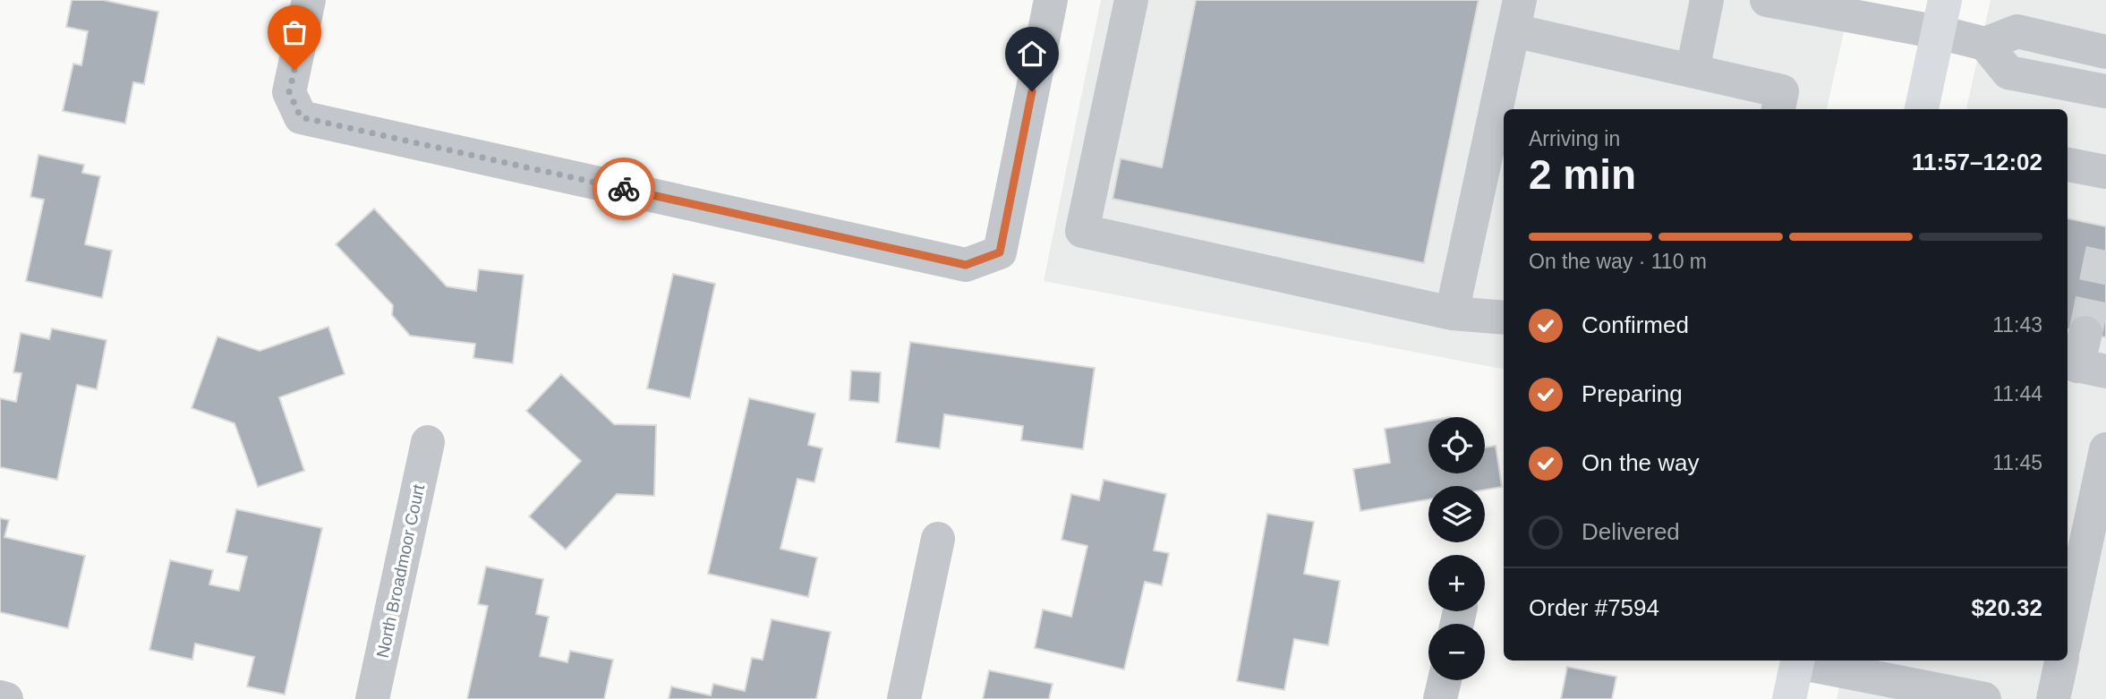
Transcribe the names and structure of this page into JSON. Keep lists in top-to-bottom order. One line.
{"streets":{"street":["North Broadmoor Court"]},"page":{"heading":["2 min","Arriving in","11:57–12:02"],"panel":["Order #7594","$20.32"],"bar":"On the way · 110 m","list":[["Confirmed","11:43"],["Preparing","11:44"],["On the way","11:45"],"Delivered"],"map_buttons":["+","−"]}}
